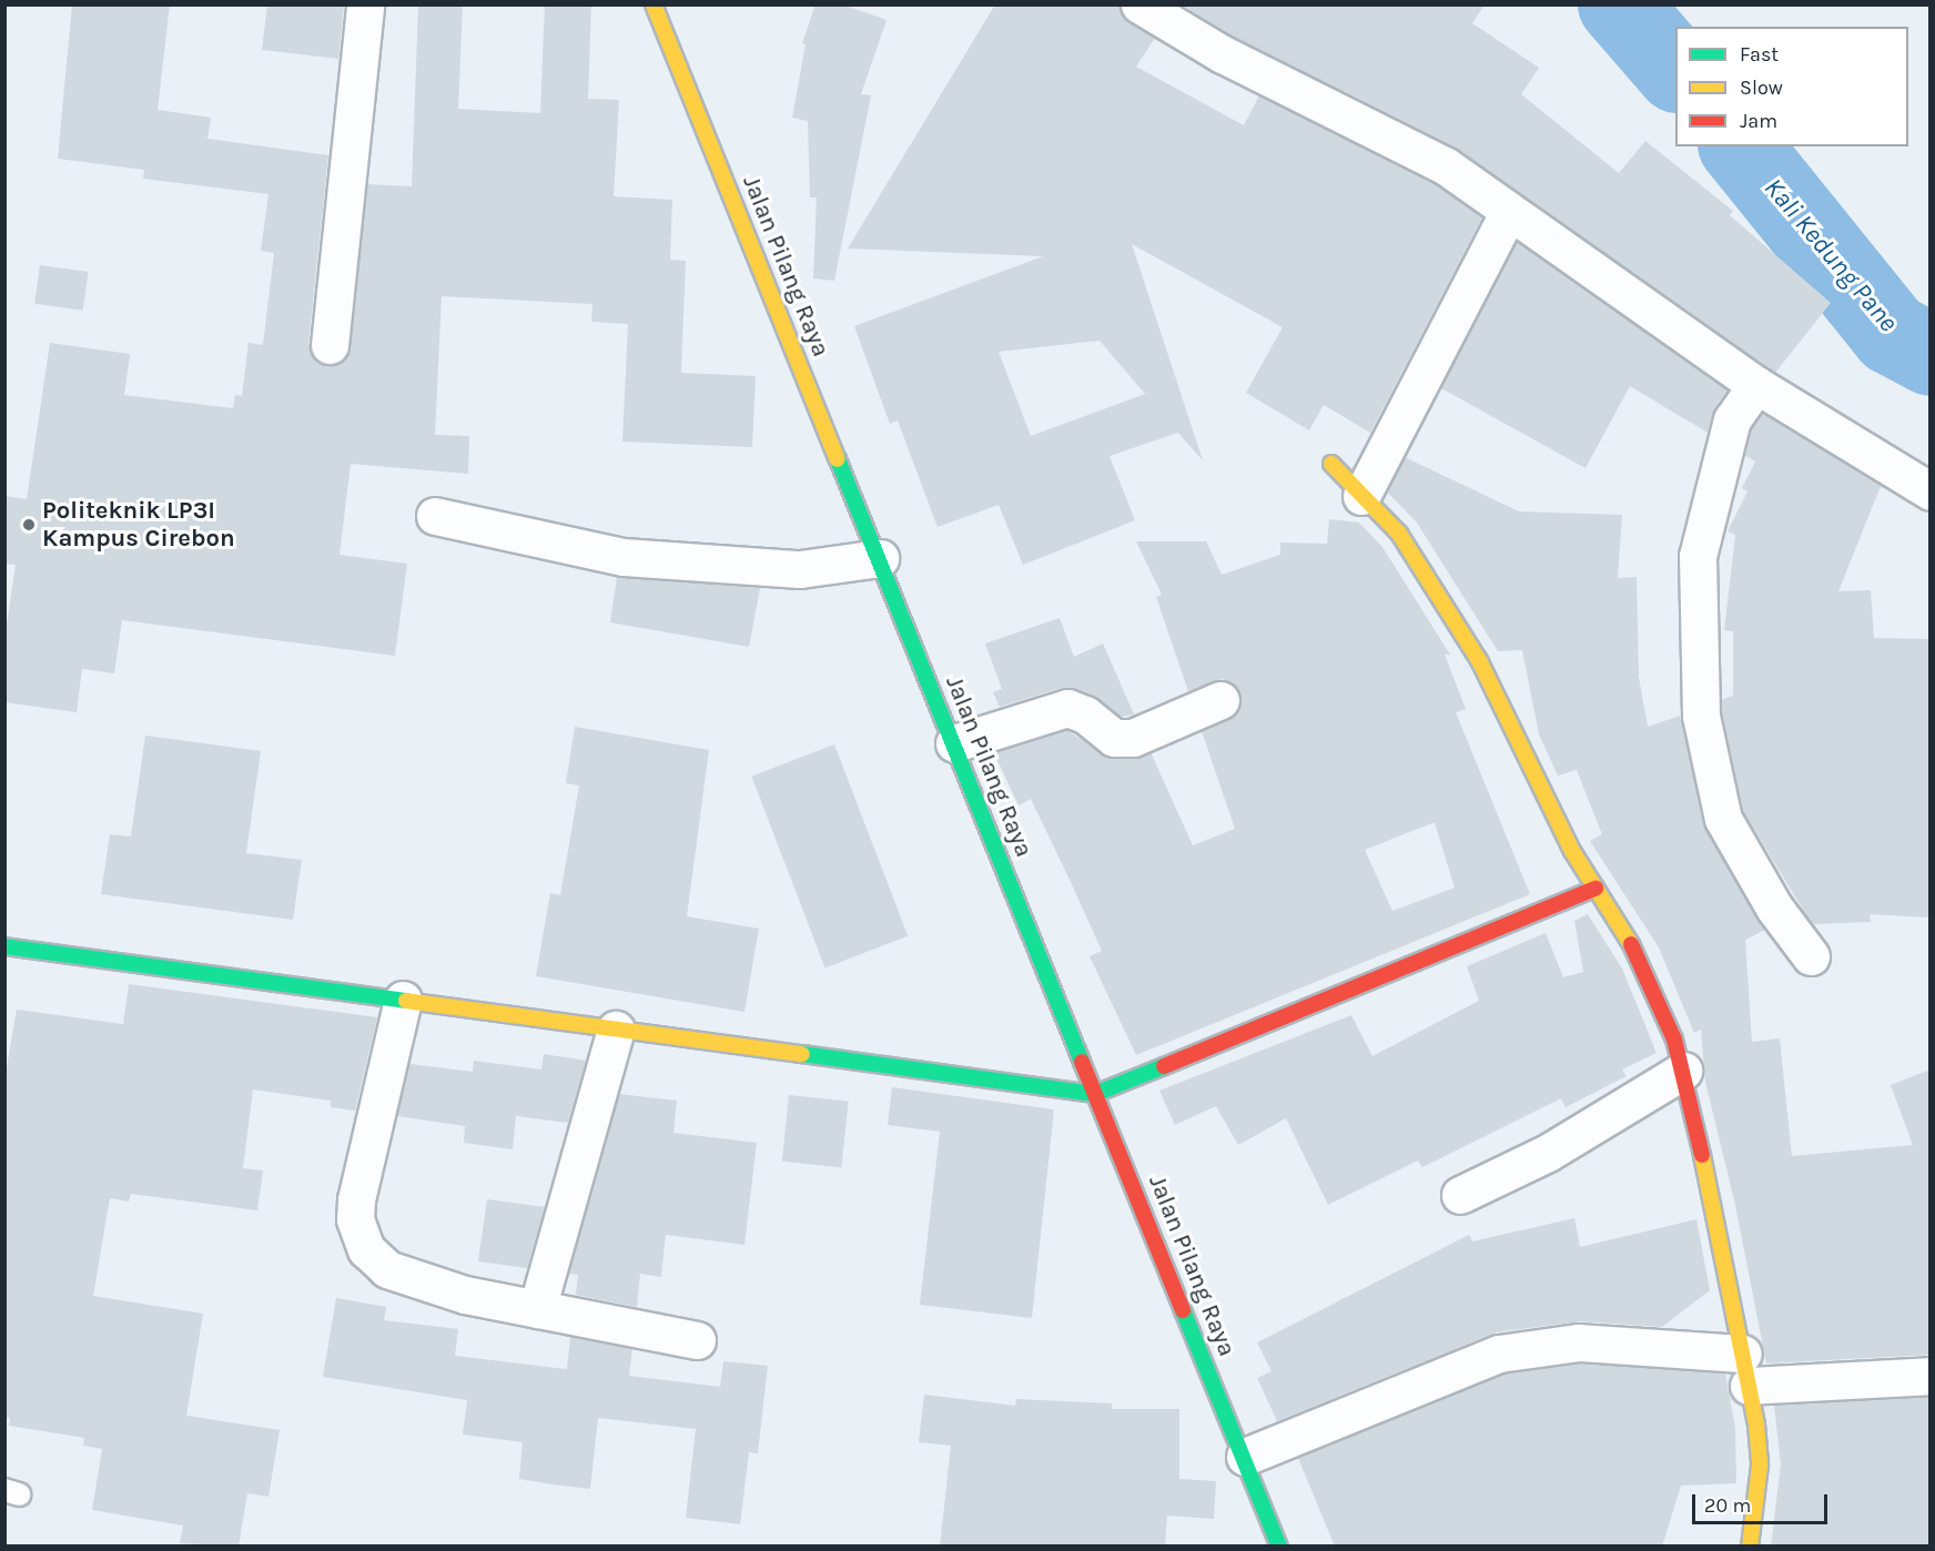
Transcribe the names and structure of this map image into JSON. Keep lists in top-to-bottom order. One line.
{"streets":{"main road":["Jalan Pilang Raya"]},"water":["Kali Kedung Pane"],"places":["Politeknik LP3I Kampus Cirebon"],"legend":["Fast","Slow","Jam"],"scale_bar":"20 m"}
